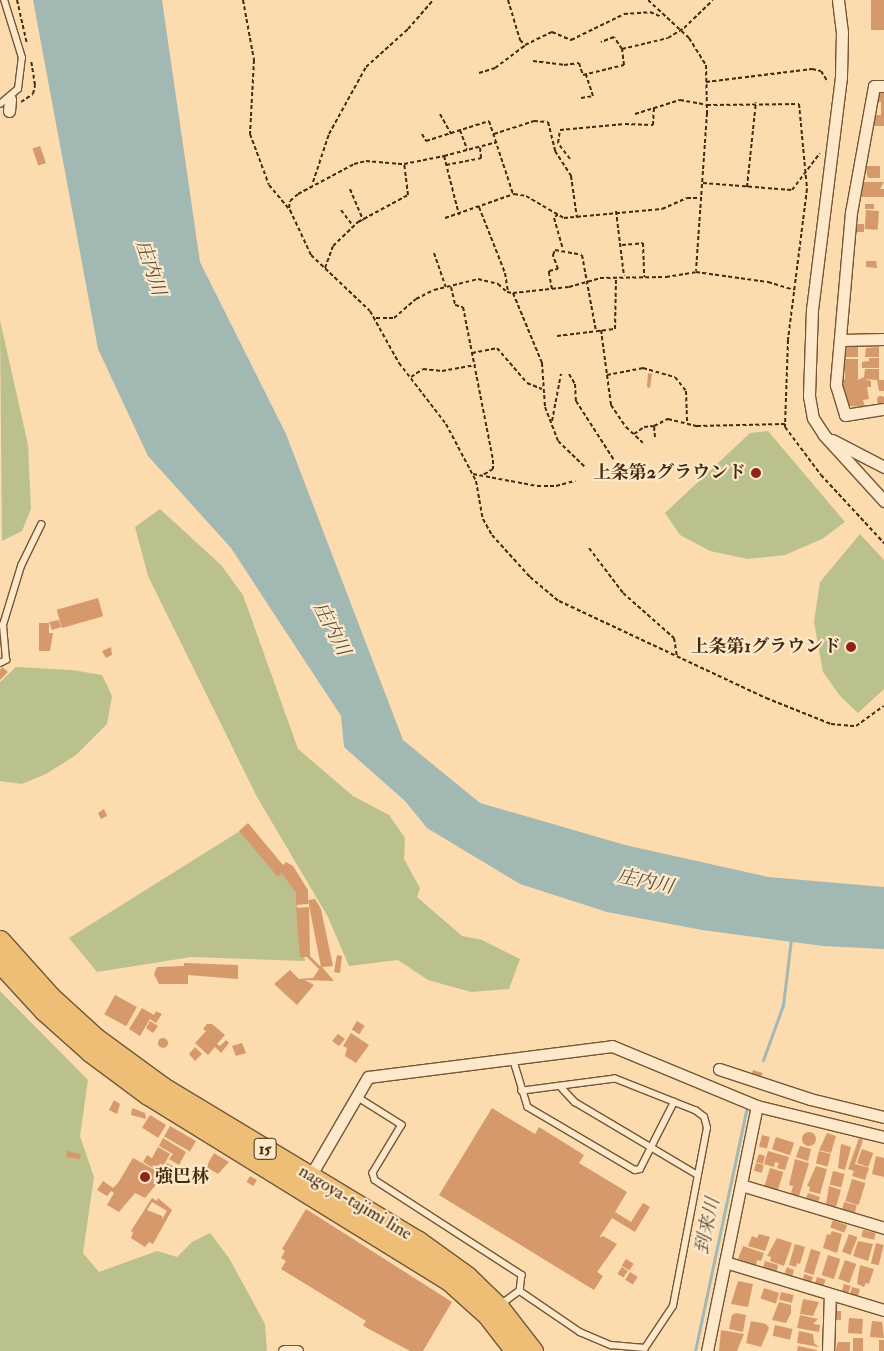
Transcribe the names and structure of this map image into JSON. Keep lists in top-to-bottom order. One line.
{"streets":{"main road":["15","nagoya-tajimi line"]},"water":["庄内川","到来川"],"places":["上条第2グラウンド","上条第1グラウンド","強巴林"]}
